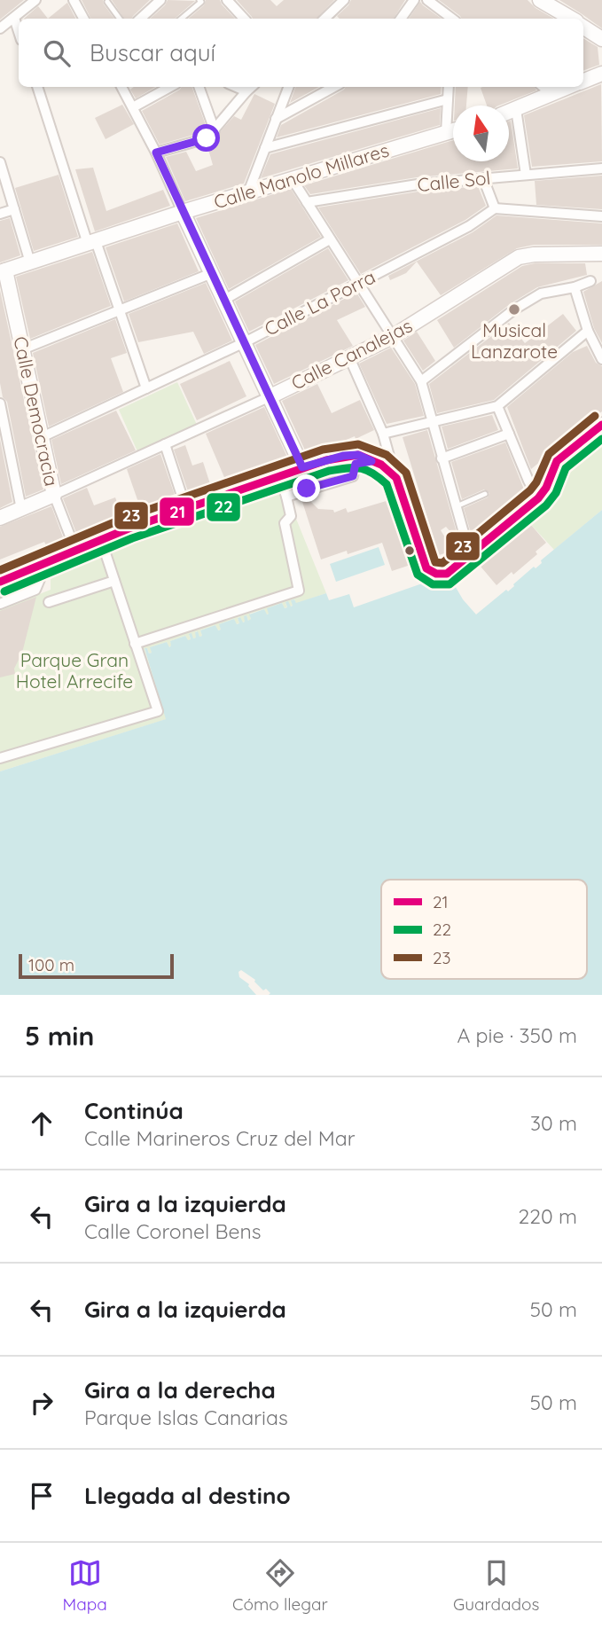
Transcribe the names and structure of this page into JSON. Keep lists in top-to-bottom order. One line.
{"streets":{"main road":["Calle Manolo Millares","Calle Canalejas","Calle Democracia"],"street":["Calle Sol","Calle La Porra"]},"crossings":[["Calle Manolo Millares","Calle Democracia"],["Calle La Porra","Calle Democracia"],["Calle Canalejas","Calle Democracia"]],"parks":["Parque Gran Hotel Arrecife"],"places":["Musical Lanzarote"],"lines":["transit line 23","transit line 21","transit line 22"],"legend":["21","22","23"],"scale_bar":"100 m","north":"top","page":{"search":"Buscar aquí","scale":"100 m","heading":["5 min","A pie · 350 m"],"list":[["Continúa","Calle Marineros Cruz del Mar","30 m"],["Gira a la izquierda","Calle Coronel Bens","220 m"],["Gira a la izquierda","50 m"],["Gira a la derecha","Parque Islas Canarias","50 m"],"Llegada al destino"],"nav":["Mapa","Cómo llegar","Guardados"]}}
